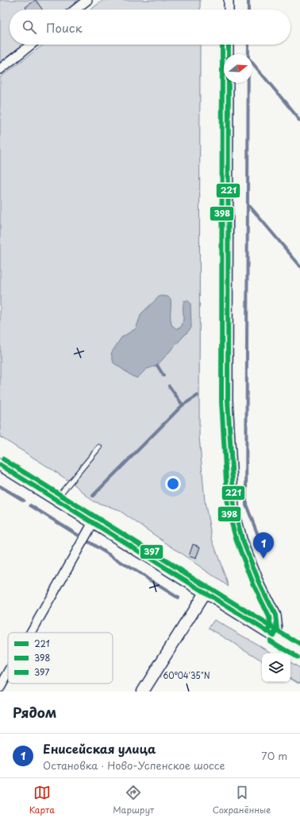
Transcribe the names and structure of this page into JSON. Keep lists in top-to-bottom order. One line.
{"lines":["transit line 221","transit line 398","transit line 397"],"legend":["221","398","397"],"north":"right","page":{"search":"Поиск","pins":"1","heading":"Рядом","list":[{"mark":"1","name":"Енисейская улица","note":"Остановка · Ново-Успенское шоссе","value":"70 m"}],"nav":["Карта","Маршрут","Сохранённые"]},"coordinates":["60°04'35\"N"]}
